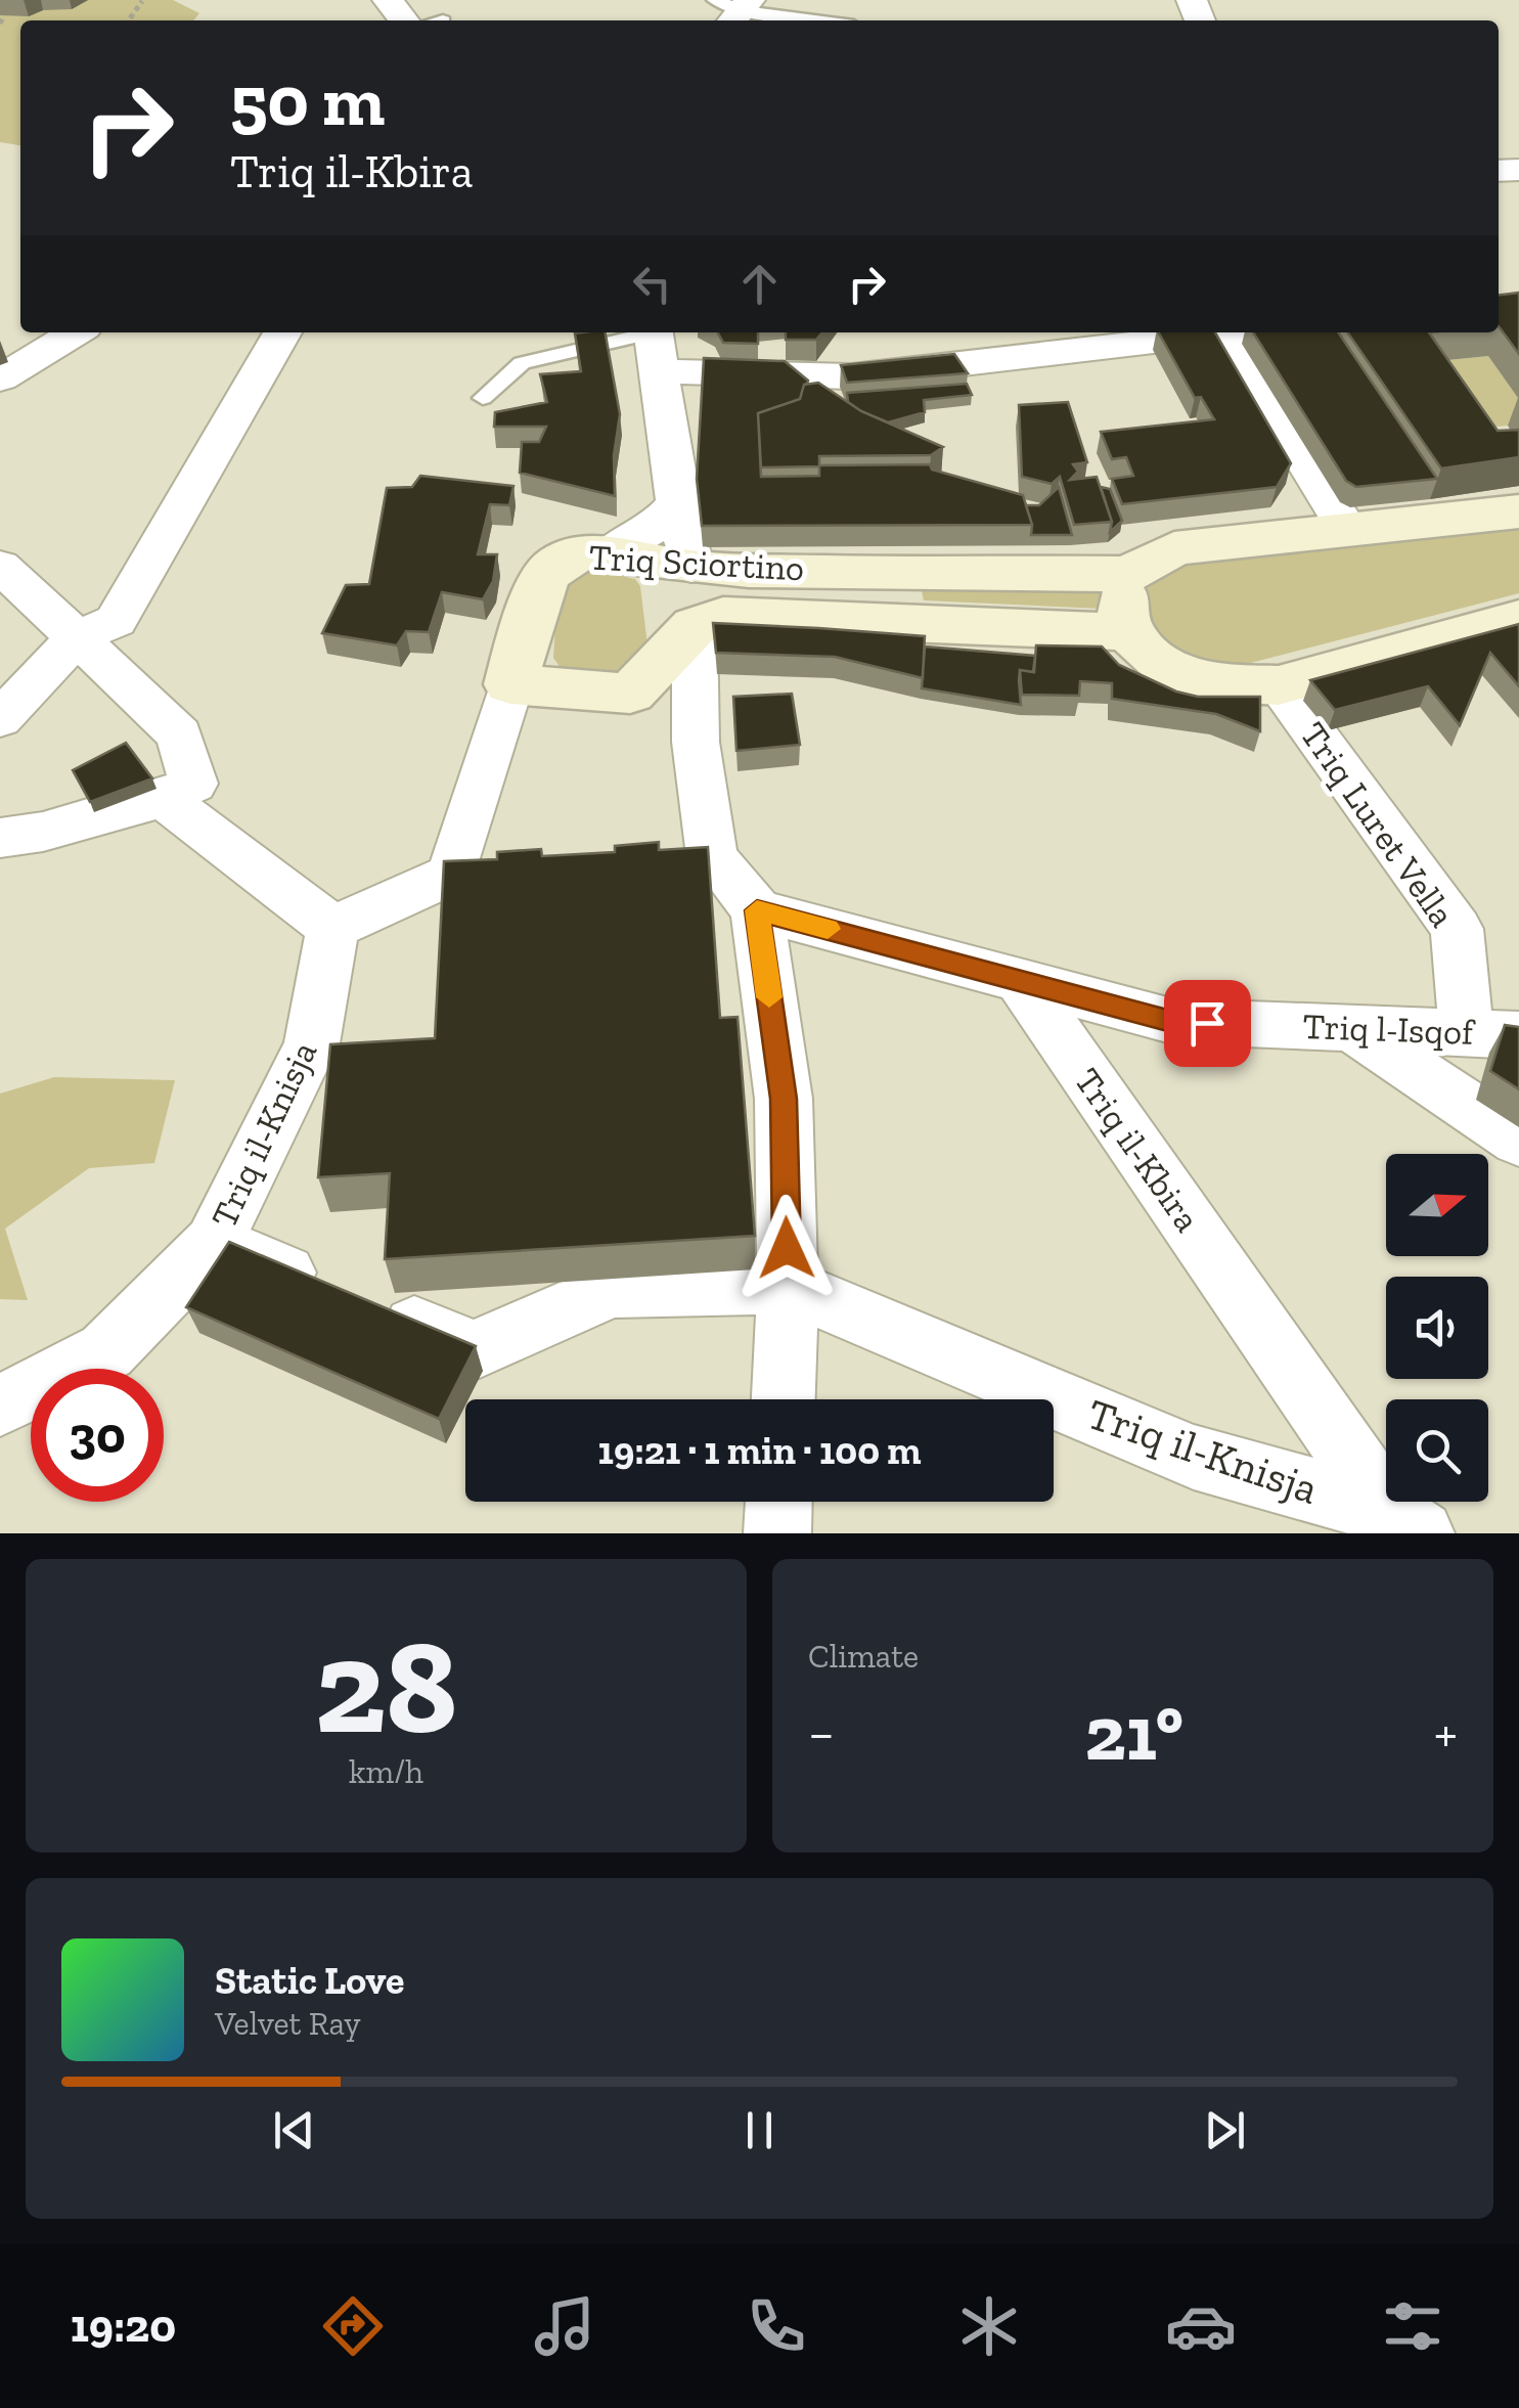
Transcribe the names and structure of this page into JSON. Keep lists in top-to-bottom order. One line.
{"streets":{"street":["Triq Sciortino","Triq Luret Vella","Triq l-Isqof","Triq il-Knisja","Triq il-Kbira"]},"crossings":[["Triq Luret Vella","Triq l-Isqof"],["Triq l-Isqof","Triq il-Kbira"],["Triq il-Knisja","Triq il-Kbira"]],"north":"right","page":{"turn":["50 m","Triq il-Kbira"],"limit":"30","trip":"19:21 · 1 min · 100 m","tile":[["28","km/h"],"Climate"],"heat":["−","21°","+"],"song":["Static Love","Velvet Ray"],"tabs":"19:20"}}
